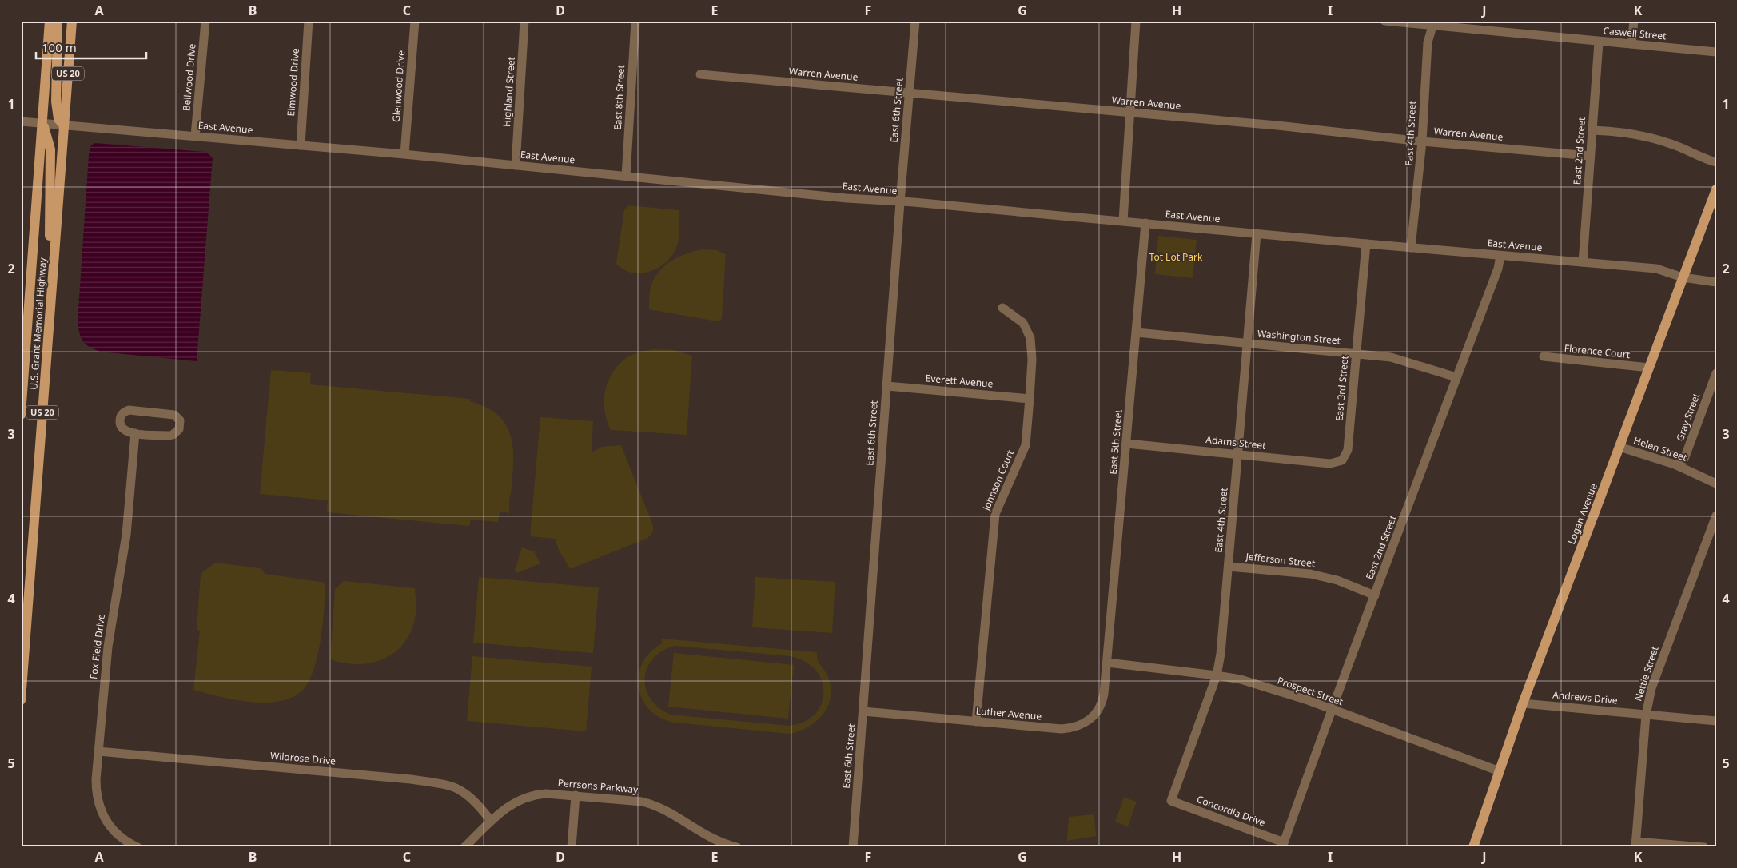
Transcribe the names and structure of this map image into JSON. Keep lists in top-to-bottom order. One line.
{"streets":{"main road":["US 20","U.S. Grant Memorial Highway","Logan Avenue"],"street":["Caswell Street","Warren Avenue","Bellwood Drive","Elmwood Drive","Glenwood Drive","Highland Street","East 8th Street","East 6th Street","East Avenue","East 4th Street","East 2nd Street","Washington Street","Florence Court","Everett Avenue","East 3rd Street","Gray Street","East 5th Street","Adams Street","Helen Street","Johnson Court","Jefferson Street","Fox Field Drive","Nettie Street","Prospect Street","Andrews Drive","Luther Avenue","Wildrose Drive","Perrsons Parkway","Concordia Drive"]},"crossings":[["Caswell Street","East 4th Street"],["Caswell Street","East 2nd Street"],["Warren Avenue","East 6th Street"],["Warren Avenue","East 4th Street"],["Warren Avenue","East 2nd Street"],["Bellwood Drive","East Avenue"],["Elmwood Drive","East Avenue"],["Glenwood Drive","East Avenue"],["Highland Street","East Avenue"],["East 8th Street","East Avenue"],["East 6th Street","East Avenue"],["East 6th Street","Everett Avenue"],["East 6th Street","Luther Avenue"],["East Avenue","East 4th Street"],["East Avenue","East 2nd Street"],["East Avenue","U.S. Grant Memorial Highway"],["East Avenue","East 3rd Street"],["East Avenue","East 5th Street"],["East Avenue","Logan Avenue"],["East 4th Street","Washington Street"],["East 4th Street","Adams Street"],["East 4th Street","Jefferson Street"],["East 4th Street","Prospect Street"],["East 4th Street","Concordia Drive"],["East 2nd Street","Washington Street"],["East 2nd Street","Jefferson Street"],["East 2nd Street","Prospect Street"],["East 2nd Street","Concordia Drive"],["Washington Street","East 3rd Street"],["Washington Street","East 5th Street"],["Florence Court","Logan Avenue"],["Everett Avenue","Johnson Court"],["East 3rd Street","Adams Street"],["Gray Street","Helen Street"],["East 5th Street","Adams Street"],["East 5th Street","Prospect Street"],["East 5th Street","Luther Avenue"],["Helen Street","Logan Avenue"],["Johnson Court","Luther Avenue"],["Logan Avenue","Prospect Street"],["Logan Avenue","Andrews Drive"],["Fox Field Drive","Wildrose Drive"],["Nettie Street","Andrews Drive"],["Prospect Street","Luther Avenue"],["Wildrose Drive","Perrsons Parkway"]],"parks":["Tot Lot Park"],"scale_bar":"100 m","grid":{"columns":["A","B","C","D","E","F","G","H","I","J","K"],"rows":["1","2","3","4","5"]}}
